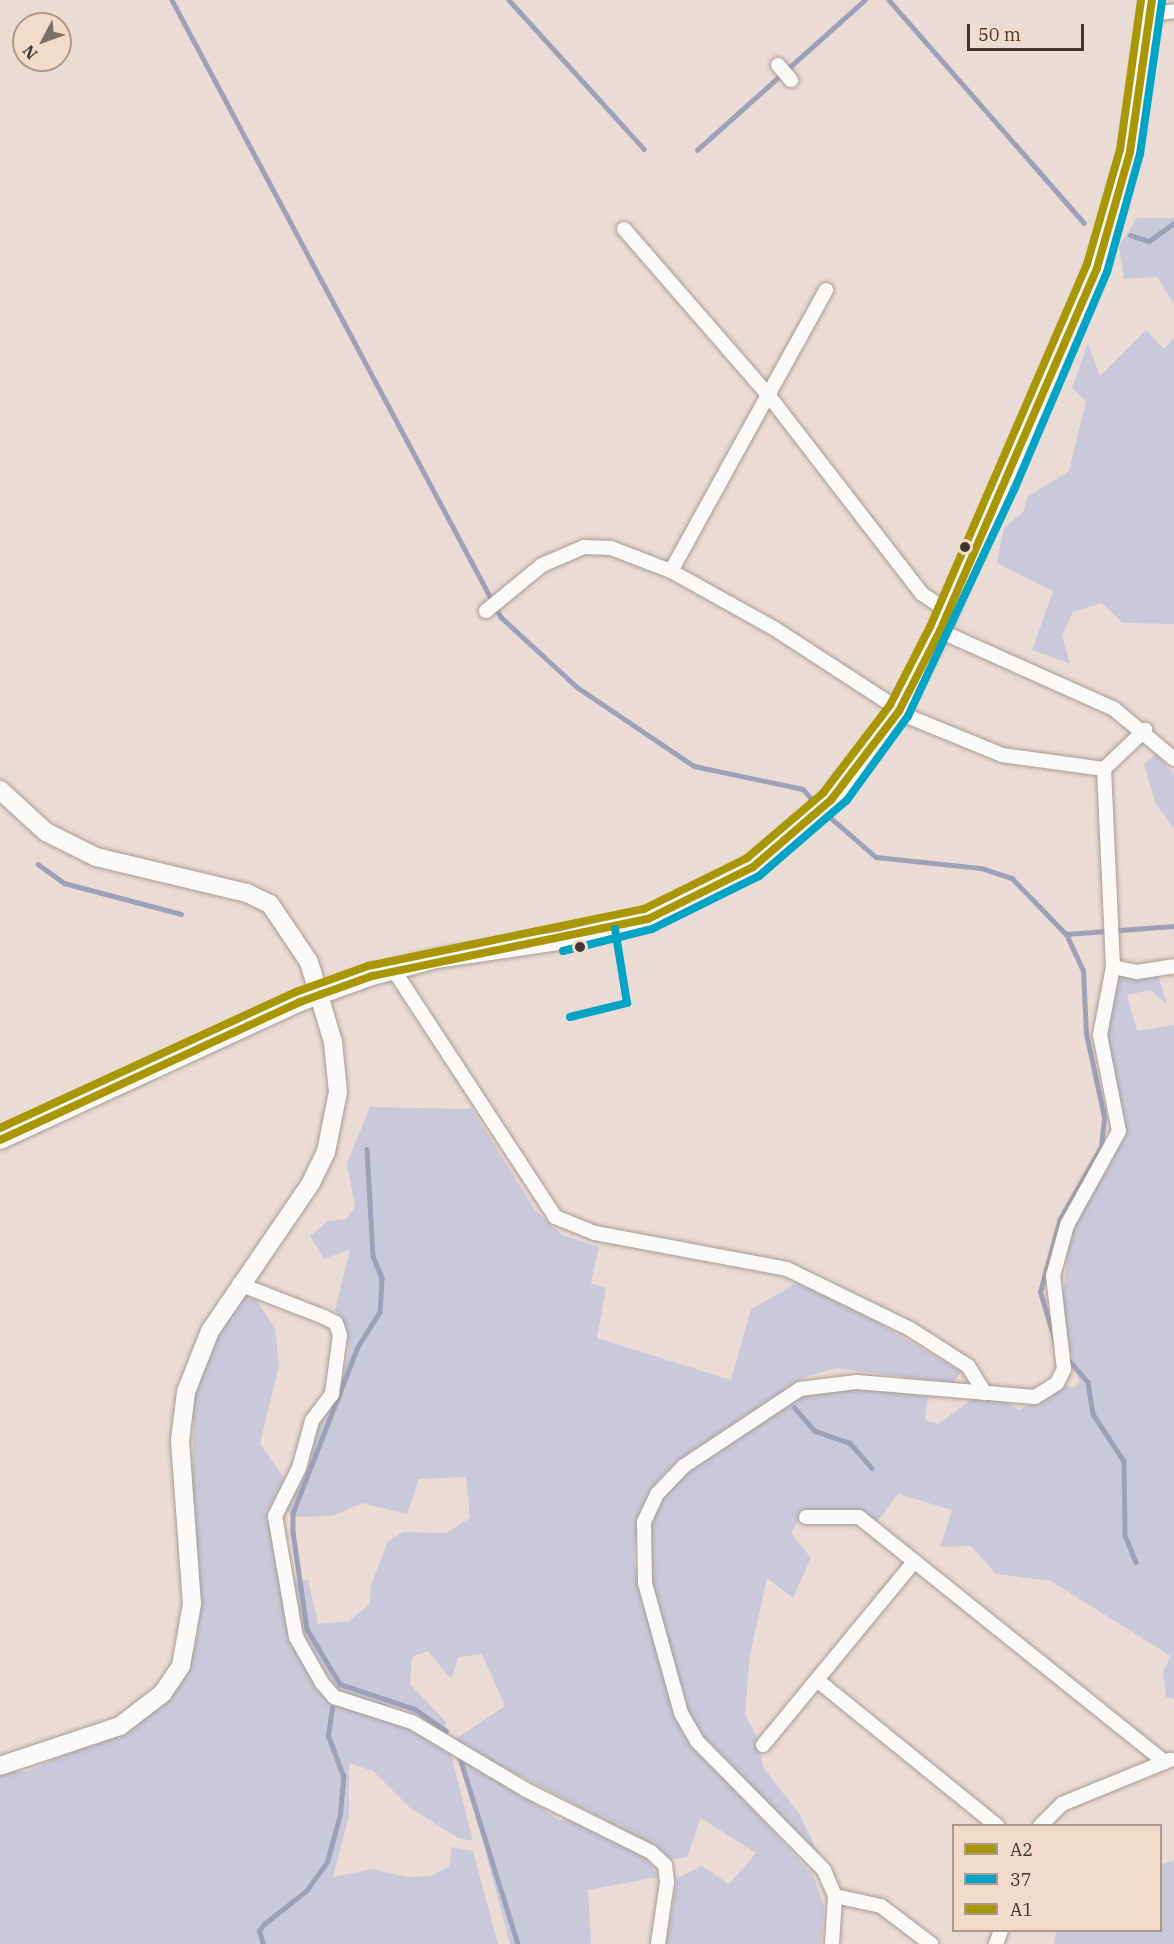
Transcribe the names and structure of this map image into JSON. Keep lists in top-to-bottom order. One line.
{"lines":["transit line A2","transit line A1","transit line 37"],"legend":["A2","37","A1"],"scale_bar":"50 m","north":"bottom left"}
